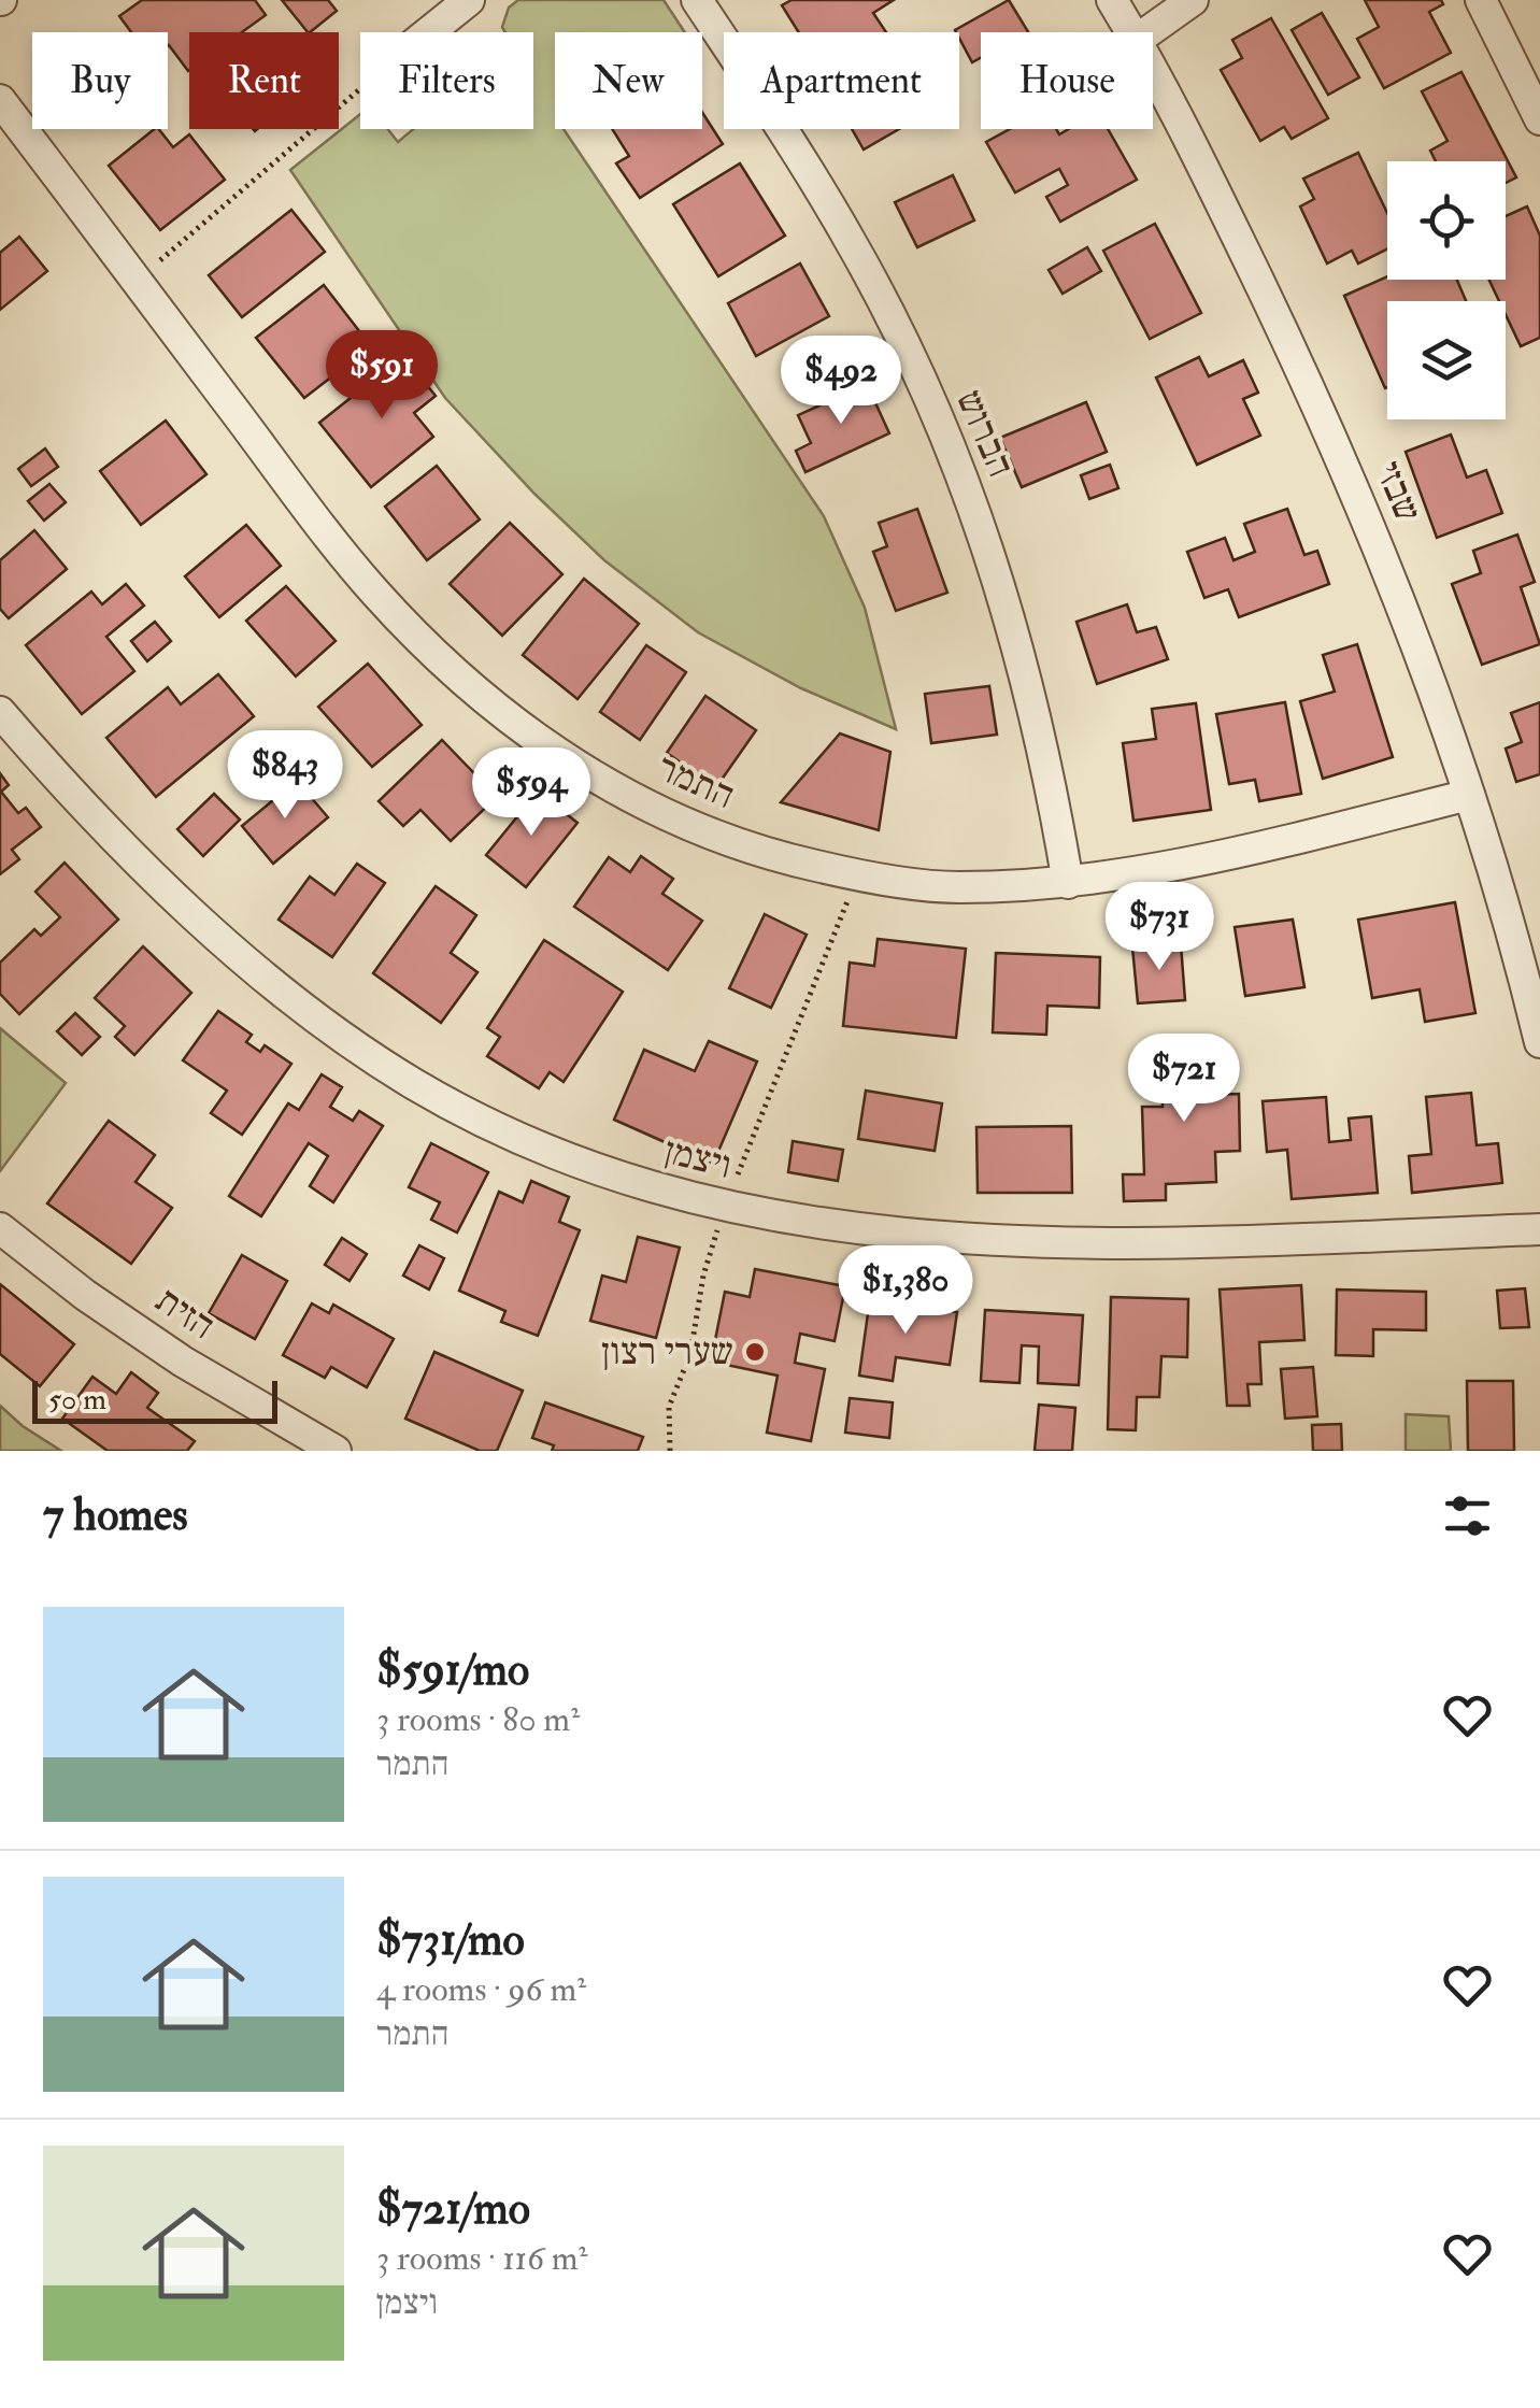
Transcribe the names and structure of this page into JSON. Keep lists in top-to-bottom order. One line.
{"streets":{"street":["הברוש","שבזי","התמר","ויצמן","הזית"]},"crossings":[["הברוש","התמר"],["שבזי","התמר"]],"places":["שערי רצון"],"scale_bar":"50 m","page":{"chip":["Buy","Rent","Filters","New","Apartment","House"],"price":["$591","$492","$843","$594","$731","$721","$1,380"],"scale":"50 m","heading":"7 homes","list":[{"name":"$591/mo","note":"3 rooms · 80 m² · התמר"},{"name":"$731/mo","note":"4 rooms · 96 m² · התמר"},{"name":"$721/mo","note":"3 rooms · 116 m² · ויצמן"}]}}
